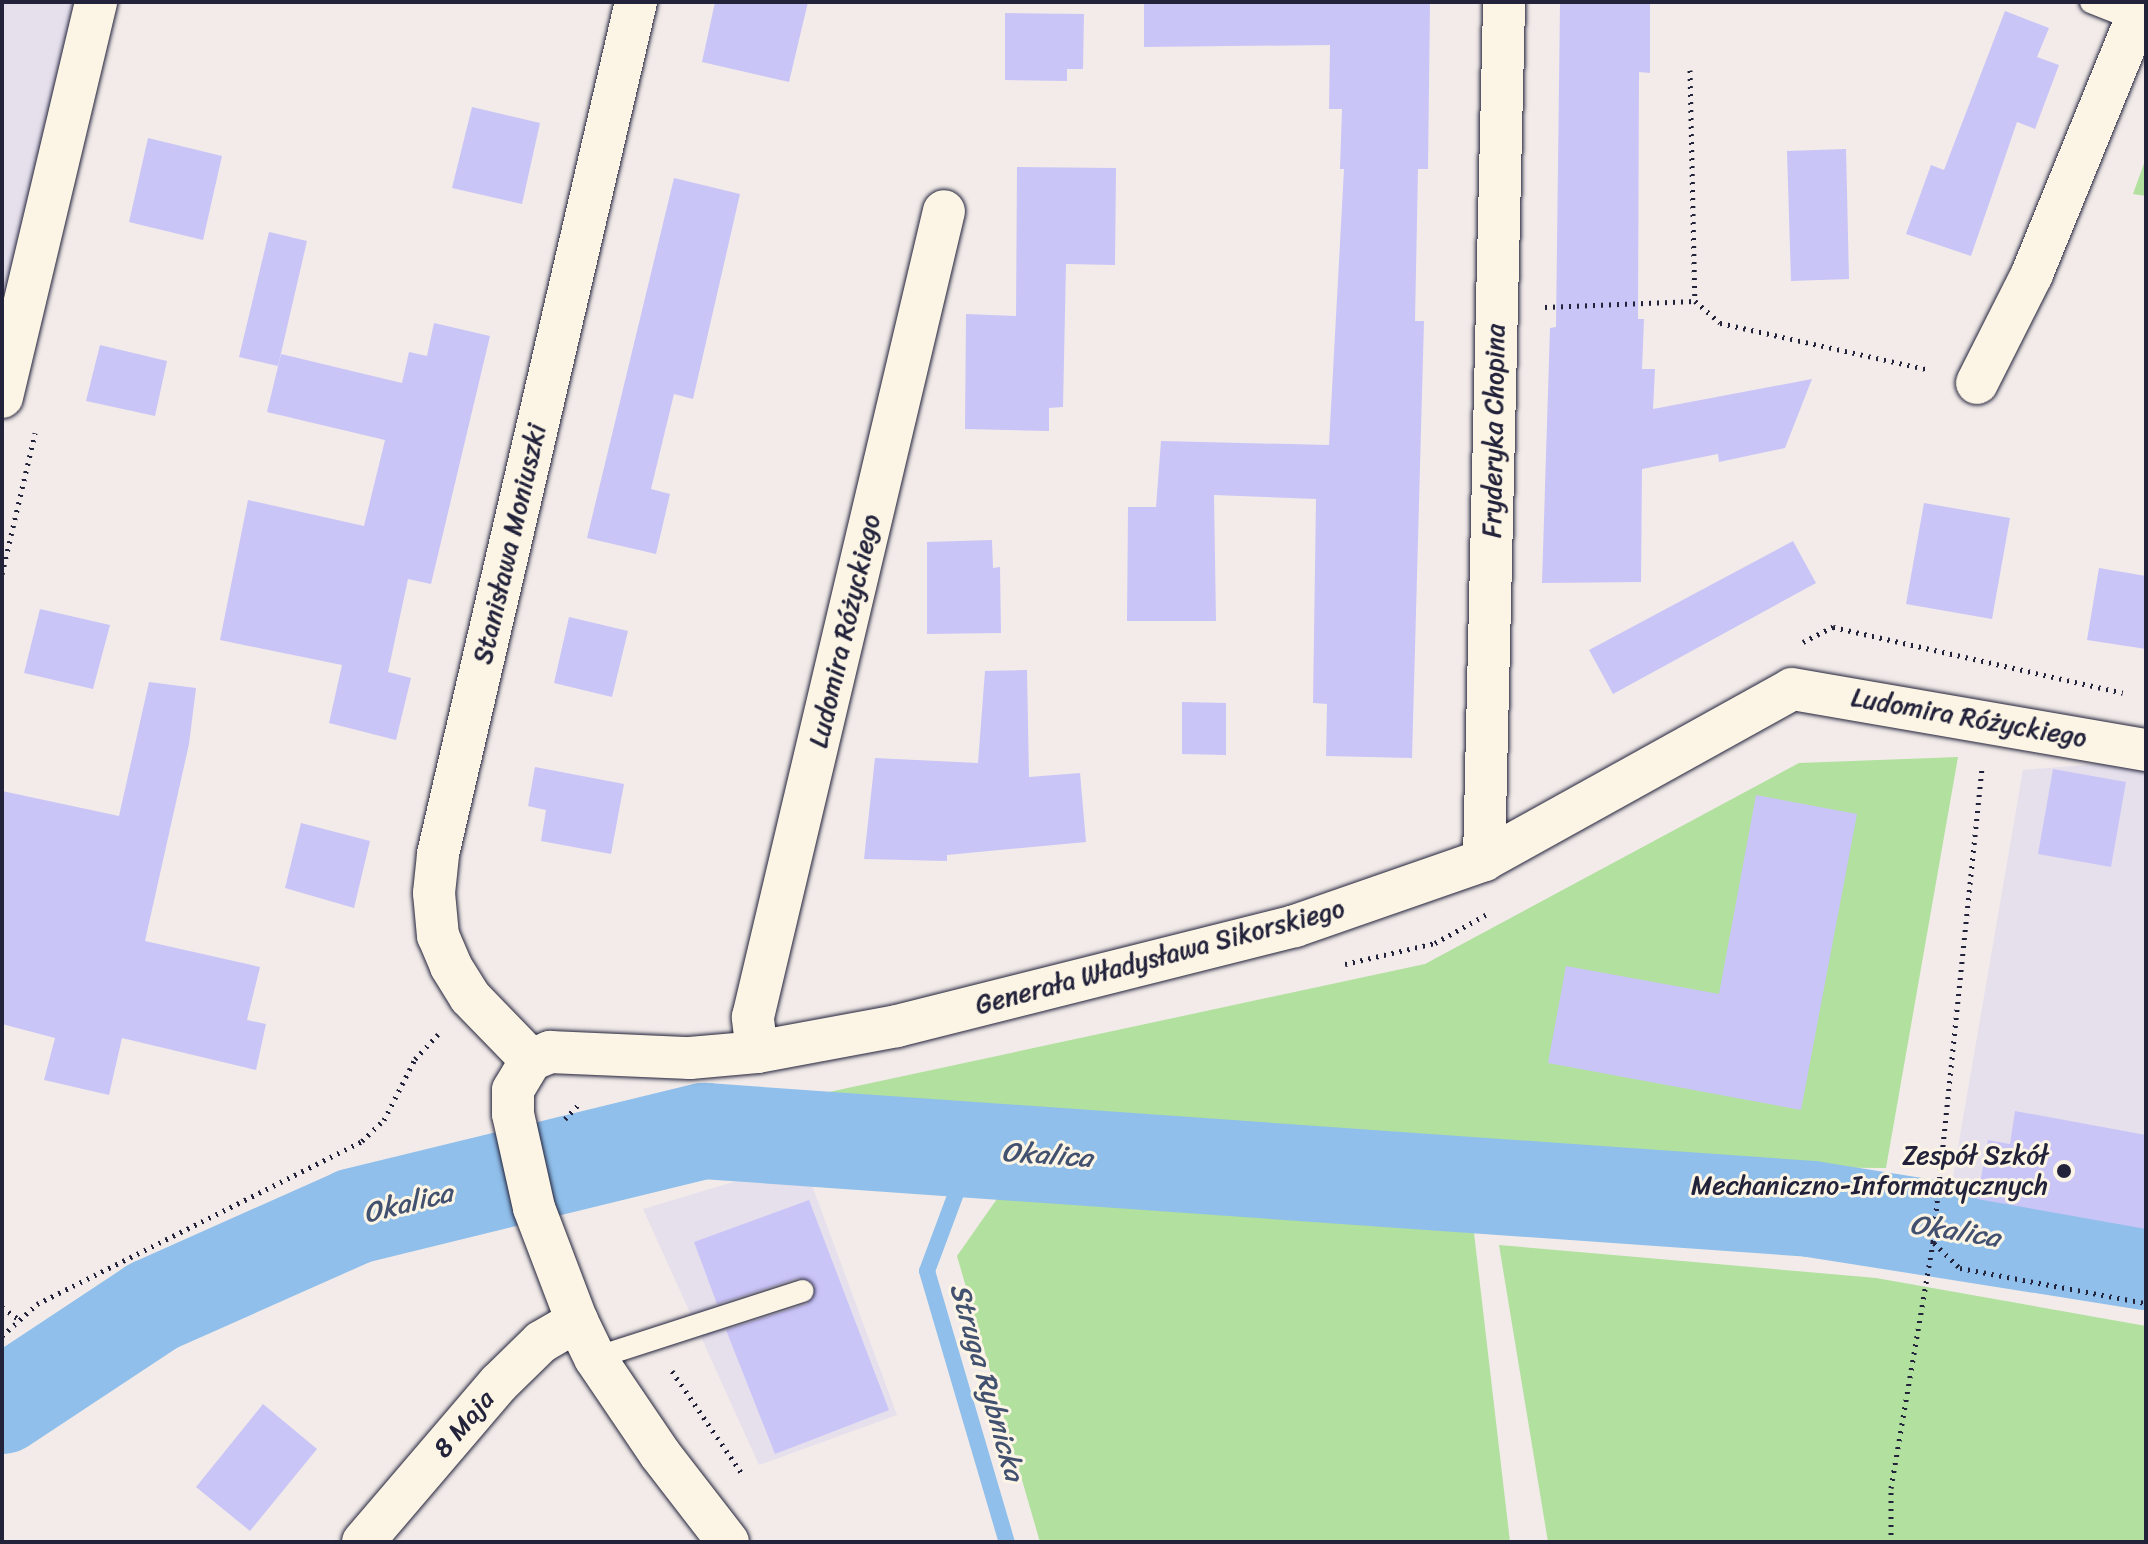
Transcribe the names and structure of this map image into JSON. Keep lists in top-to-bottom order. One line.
{"streets":{"street":["Fryderyka Chopina","Stanisława Moniuszki","Ludomira Różyckiego","Generała Władysława Sikorskiego","8 Maja"]},"crossings":[["Fryderyka Chopina","Generała Władysława Sikorskiego"],["Stanisława Moniuszki","Generała Władysława Sikorskiego"],["Ludomira Różyckiego","Generała Władysława Sikorskiego"]],"water":["Okalica","Struga Rybnicka"],"places":["Zespół Szkół Mechaniczno-Informatycznych"]}
